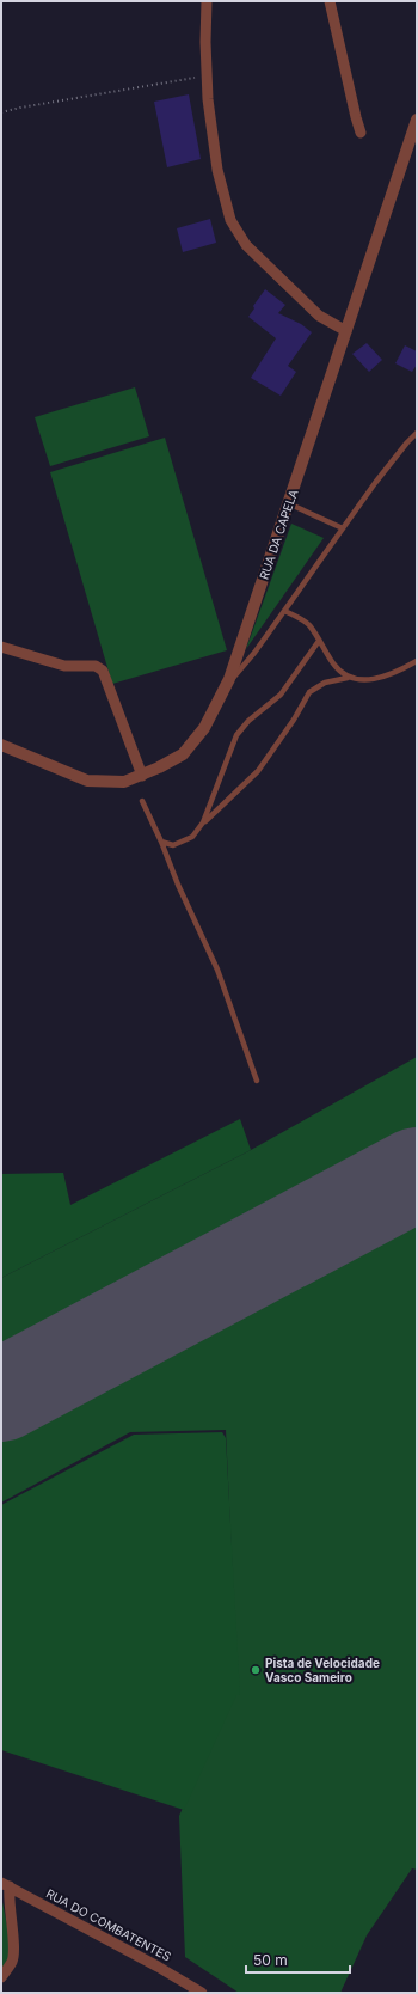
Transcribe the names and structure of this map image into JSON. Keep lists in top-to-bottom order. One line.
{"streets":{"street":["RUA DA CAPELA","RUA DO COMBATENTES"]},"places":["Pista de Velocidade Vasco Sameiro"],"scale_bar":"50 m"}
